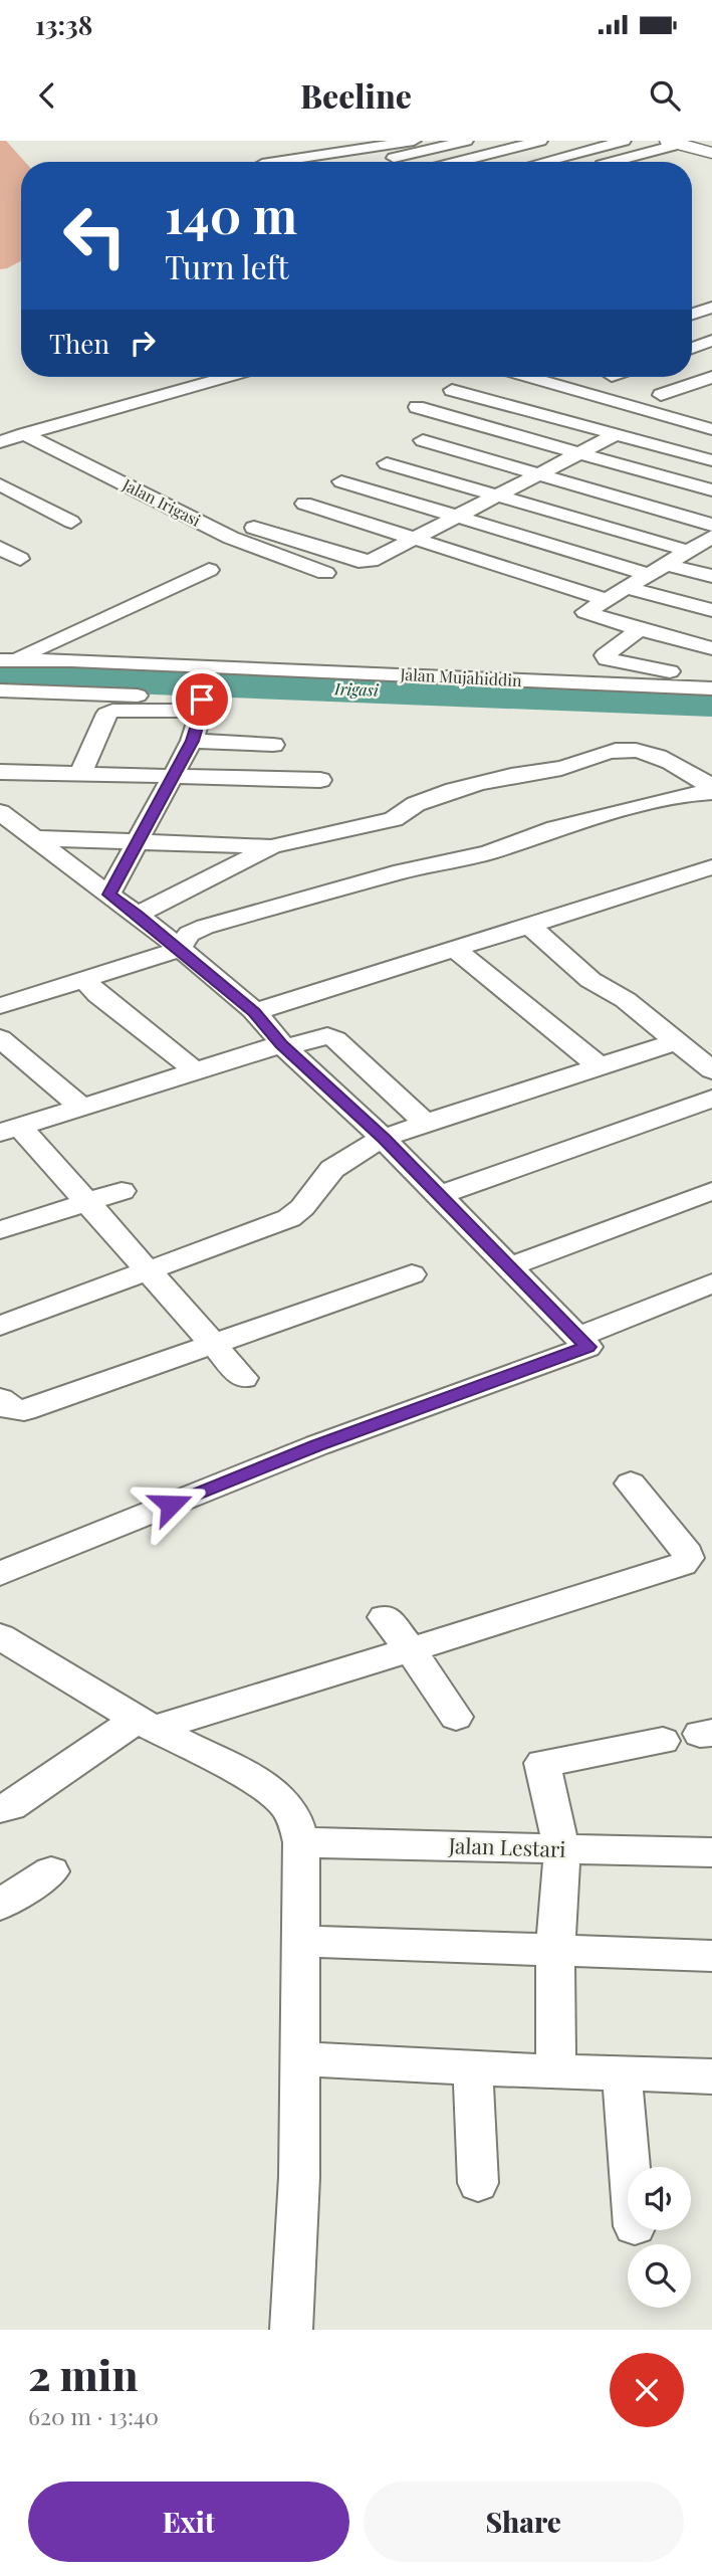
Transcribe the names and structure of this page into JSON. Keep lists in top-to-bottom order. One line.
{"streets":{"street":["Jalan Irigasi","Jalan Mujahiddin","Jalan Lestari"]},"water":["Irigasi"],"page":{"status":"13:38","header":"Beeline","turn":["140 m","Turn left"],"then":"Then","heading":["2 min","620 m · 13:40"],"buttons":["Exit","Share"]}}
